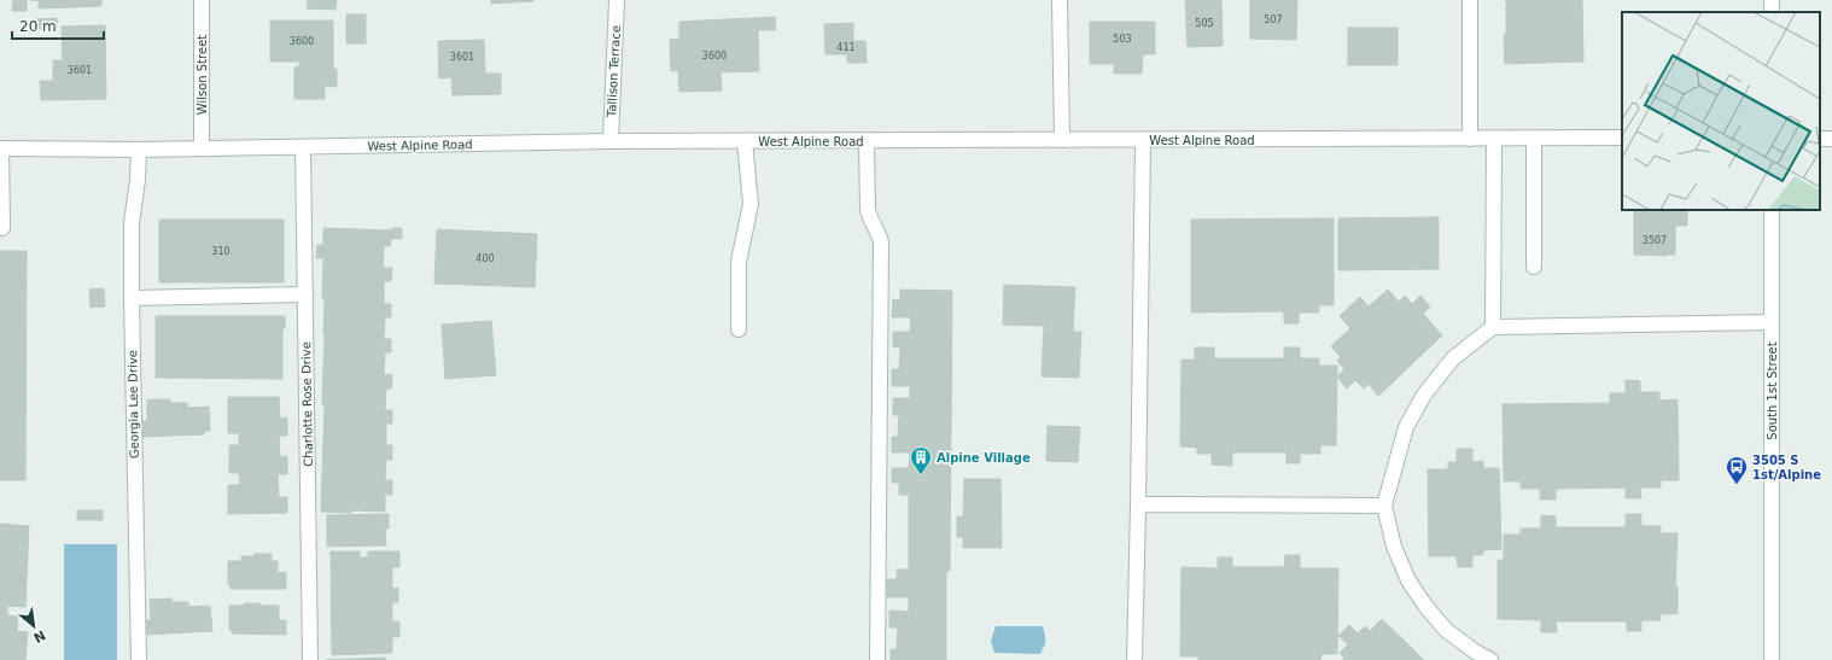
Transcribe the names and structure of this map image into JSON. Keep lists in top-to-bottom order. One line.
{"streets":{"street":["Tallison Terrace","Wilson Street","West Alpine Road","South 1st Street","Georgia Lee Drive","Charlotte Rose Drive"]},"crossings":[["Tallison Terrace","West Alpine Road"],["Wilson Street","West Alpine Road"],["West Alpine Road","Georgia Lee Drive"],["West Alpine Road","Charlotte Rose Drive"]],"places":{"building":["Alpine Village"],"bus stop":["3505 S 1st/Alpine"]},"house_numbers":["507","505","503","3600","411","3600","3601","3601","3507","310","400"],"scale_bar":"20 m","north":"bottom right"}
